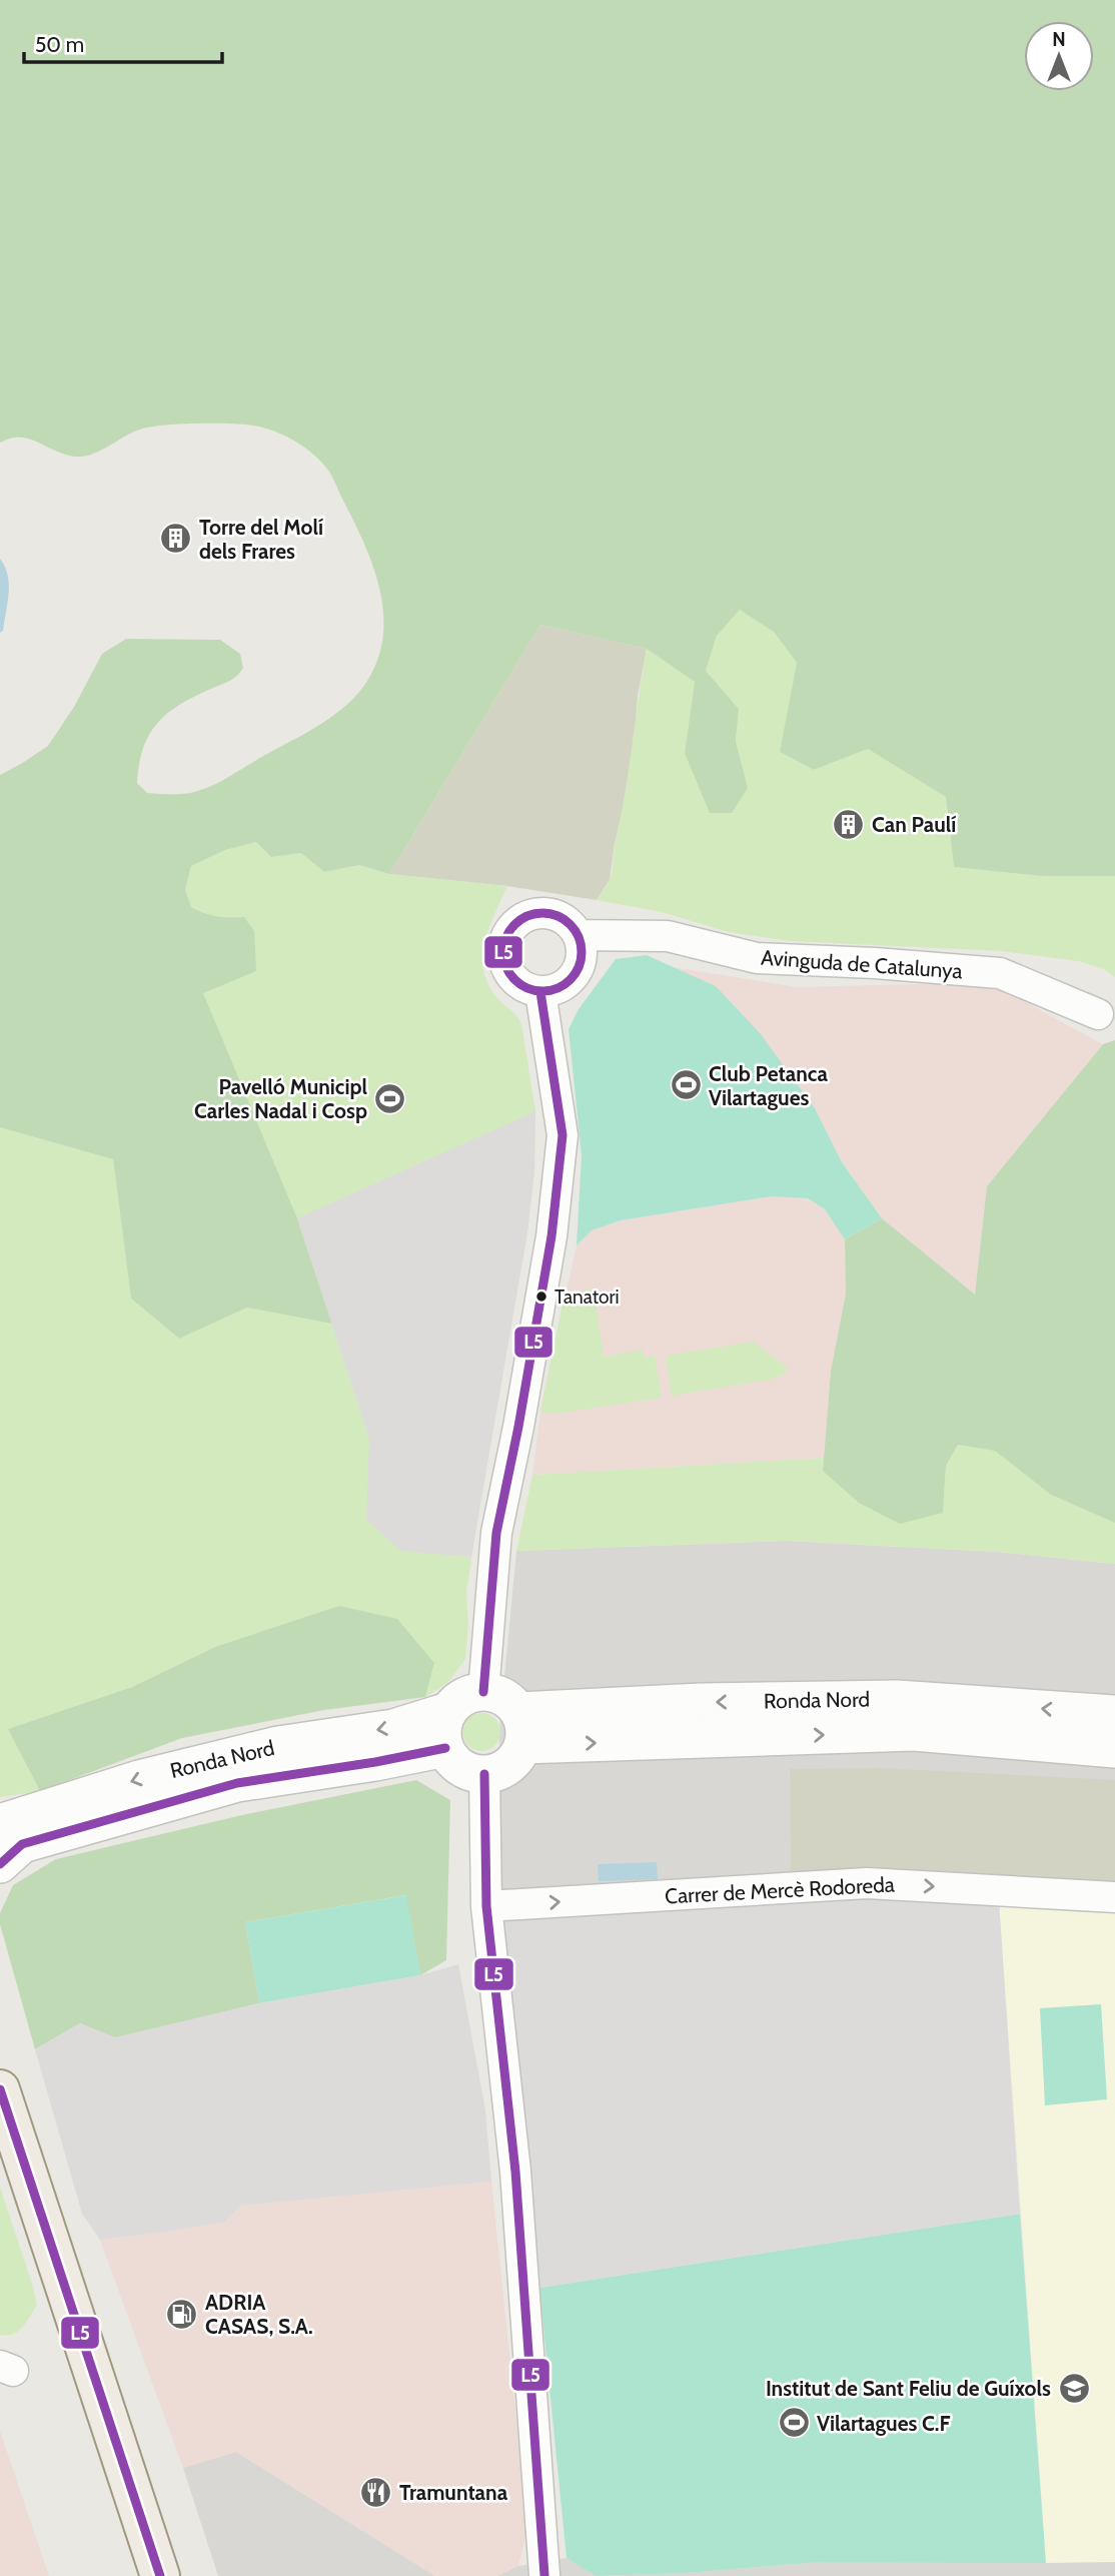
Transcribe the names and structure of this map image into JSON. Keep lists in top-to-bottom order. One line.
{"streets":{"street":["Avinguda de Catalunya","Ronda Nord","Carrer de Mercè Rodoreda"]},"one_way":["Carrer de Mercè Rodoreda"],"places":{"building":["Torre del Molí dels Frares","Can Paulí"],"sports":["Club Petanca Vilartagues","Pavelló Municipl Carles Nadal i Cosp","Vilartagues C.F"],"other":["Tanatori"],"fuel station":["ADRIA CASAS, S.A."],"school or university":["Institut de Sant Feliu de Guíxols"],"restaurant":["Tramuntana"]},"lines":["transit line L5"],"scale_bar":"50 m","north":"top"}
